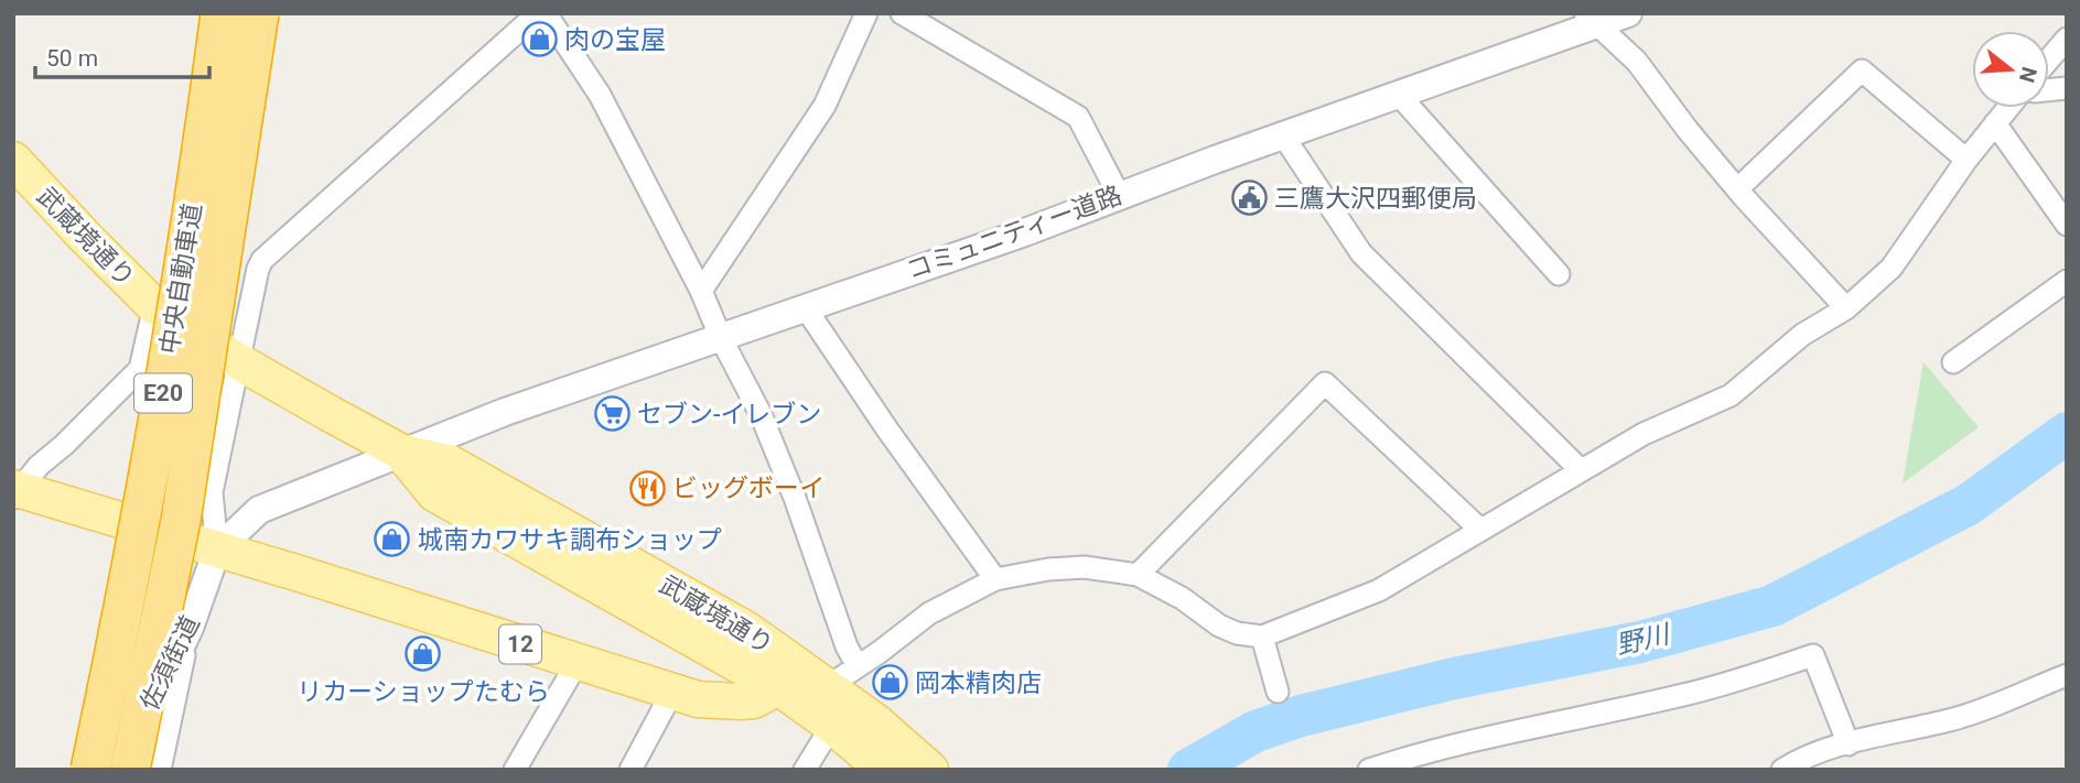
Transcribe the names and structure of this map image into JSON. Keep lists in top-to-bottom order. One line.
{"streets":{"highway":["中央自動車道","E20"],"main road":["武蔵境通り","12"],"street":["コミュニティー道路","佐須街道"]},"crossings":[["コミュニティー道路","武蔵境通り"],["コミュニティー道路","12"],["コミュニティー道路","佐須街道"],["武蔵境通り","12"],["12","佐須街道"]],"water":["野川"],"places":{"shop":["肉の宝屋","城南カワサキ調布ショップ","リカーショップたむら","岡本精肉店"],"public building":["三鷹大沢四郵便局"],"supermarket":["セブン-イレブン"],"restaurant":["ビッグボーイ"]},"scale_bar":"50 m","north":"right"}
